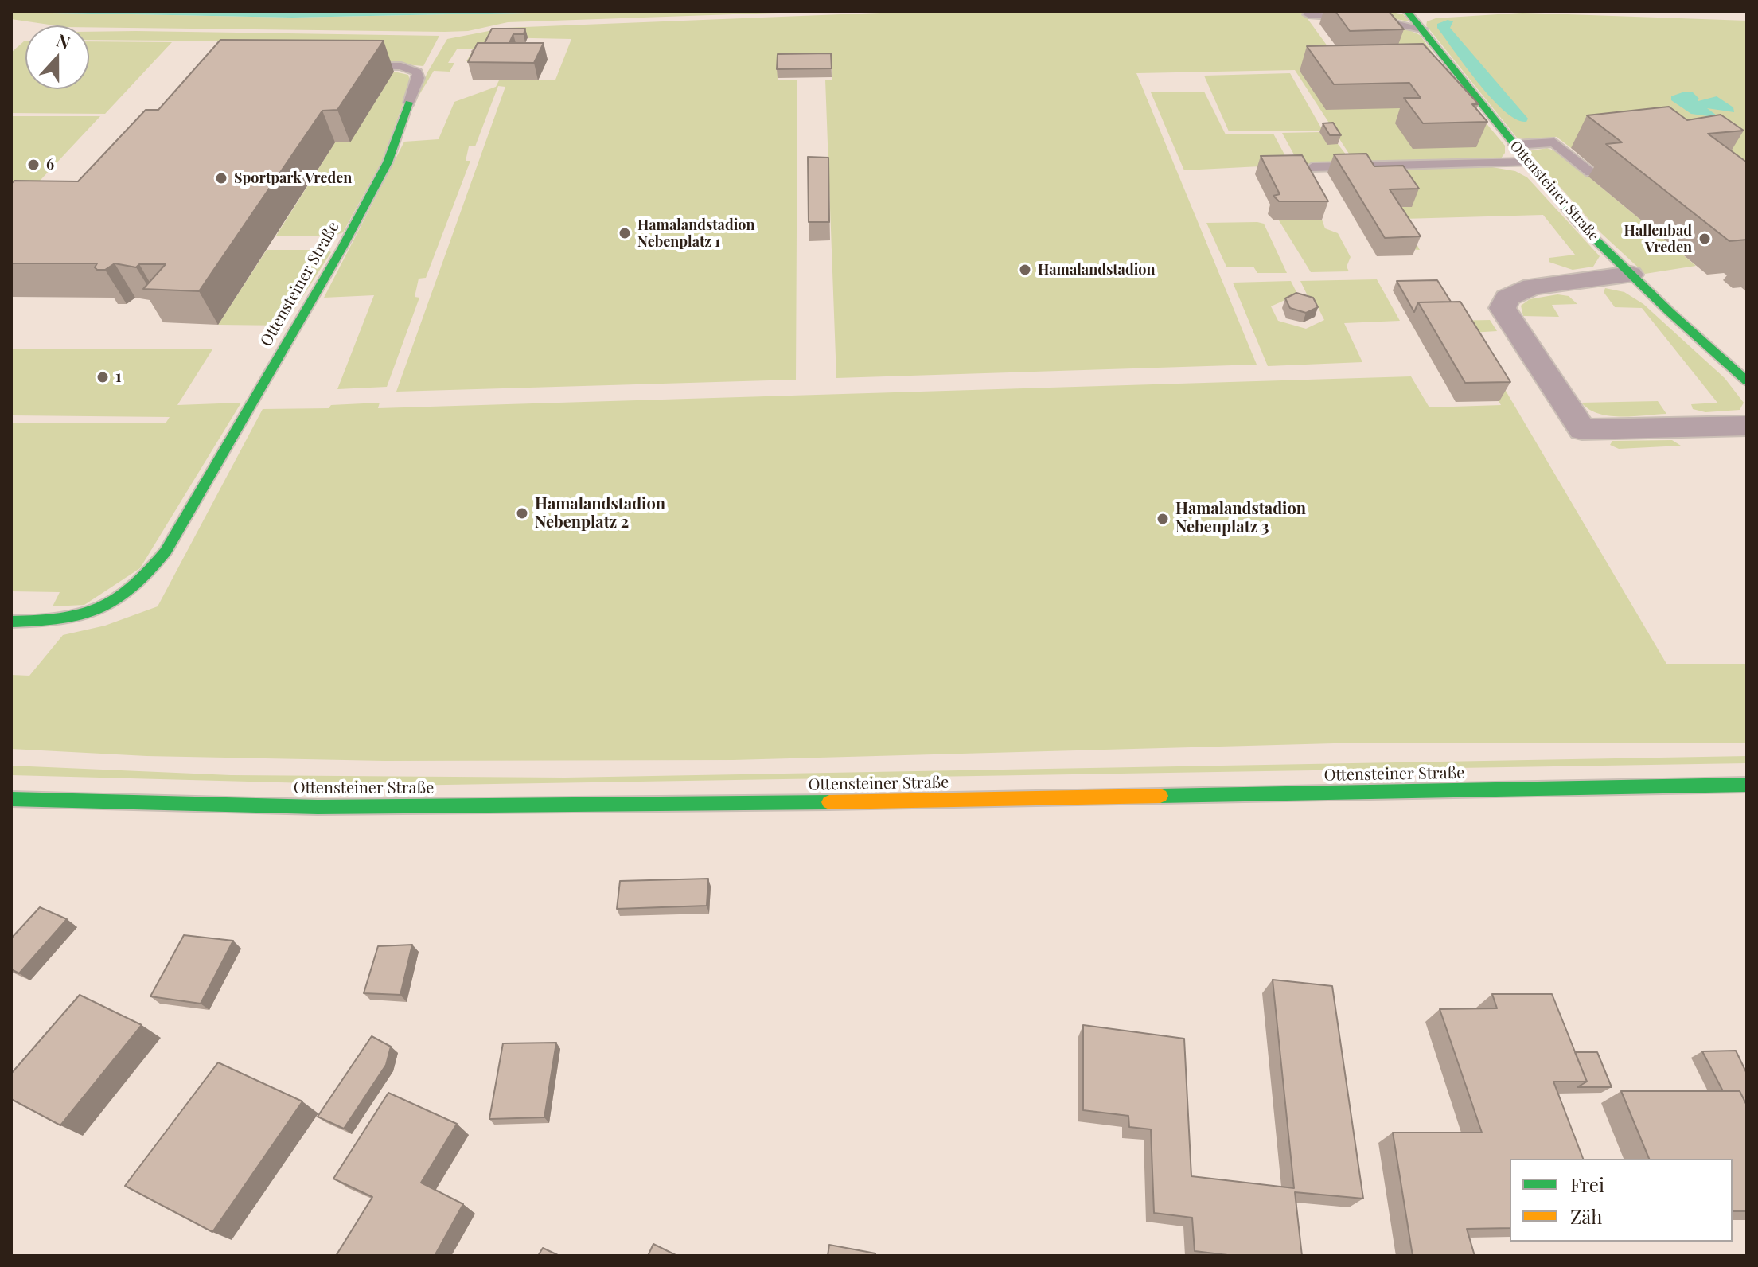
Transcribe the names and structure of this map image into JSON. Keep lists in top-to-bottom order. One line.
{"streets":{"street":["Ottensteiner Straße"]},"places":["6","Sportpark Vreden","Hamalandstadion Nebenplatz 1","Hallenbad Vreden","Hamalandstadion","1","Hamalandstadion Nebenplatz 2","Hamalandstadion Nebenplatz 3"],"legend":["Frei","Zäh"],"north":"top"}
